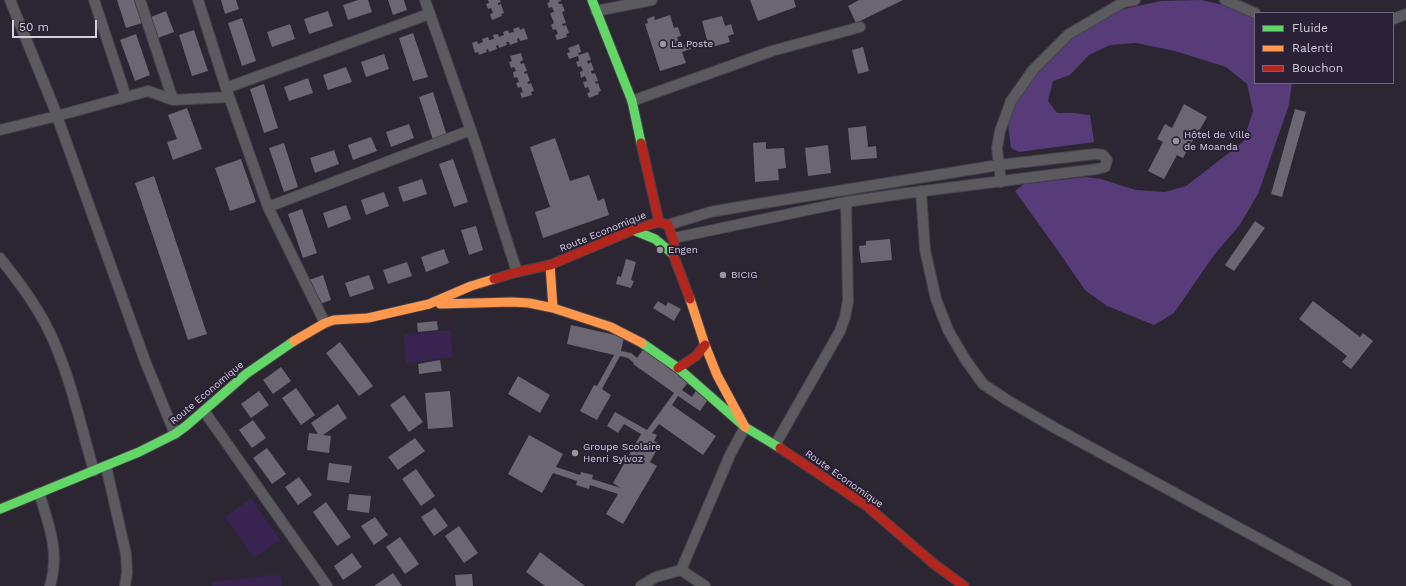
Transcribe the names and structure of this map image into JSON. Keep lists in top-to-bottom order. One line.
{"streets":{"main road":["Route Economique"]},"places":["La Poste","Hôtel de Ville de Moanda","Engen","BICIG","Groupe Scolaire Henri Sylvoz"],"legend":["Fluide","Ralenti","Bouchon"],"scale_bar":"50 m"}
